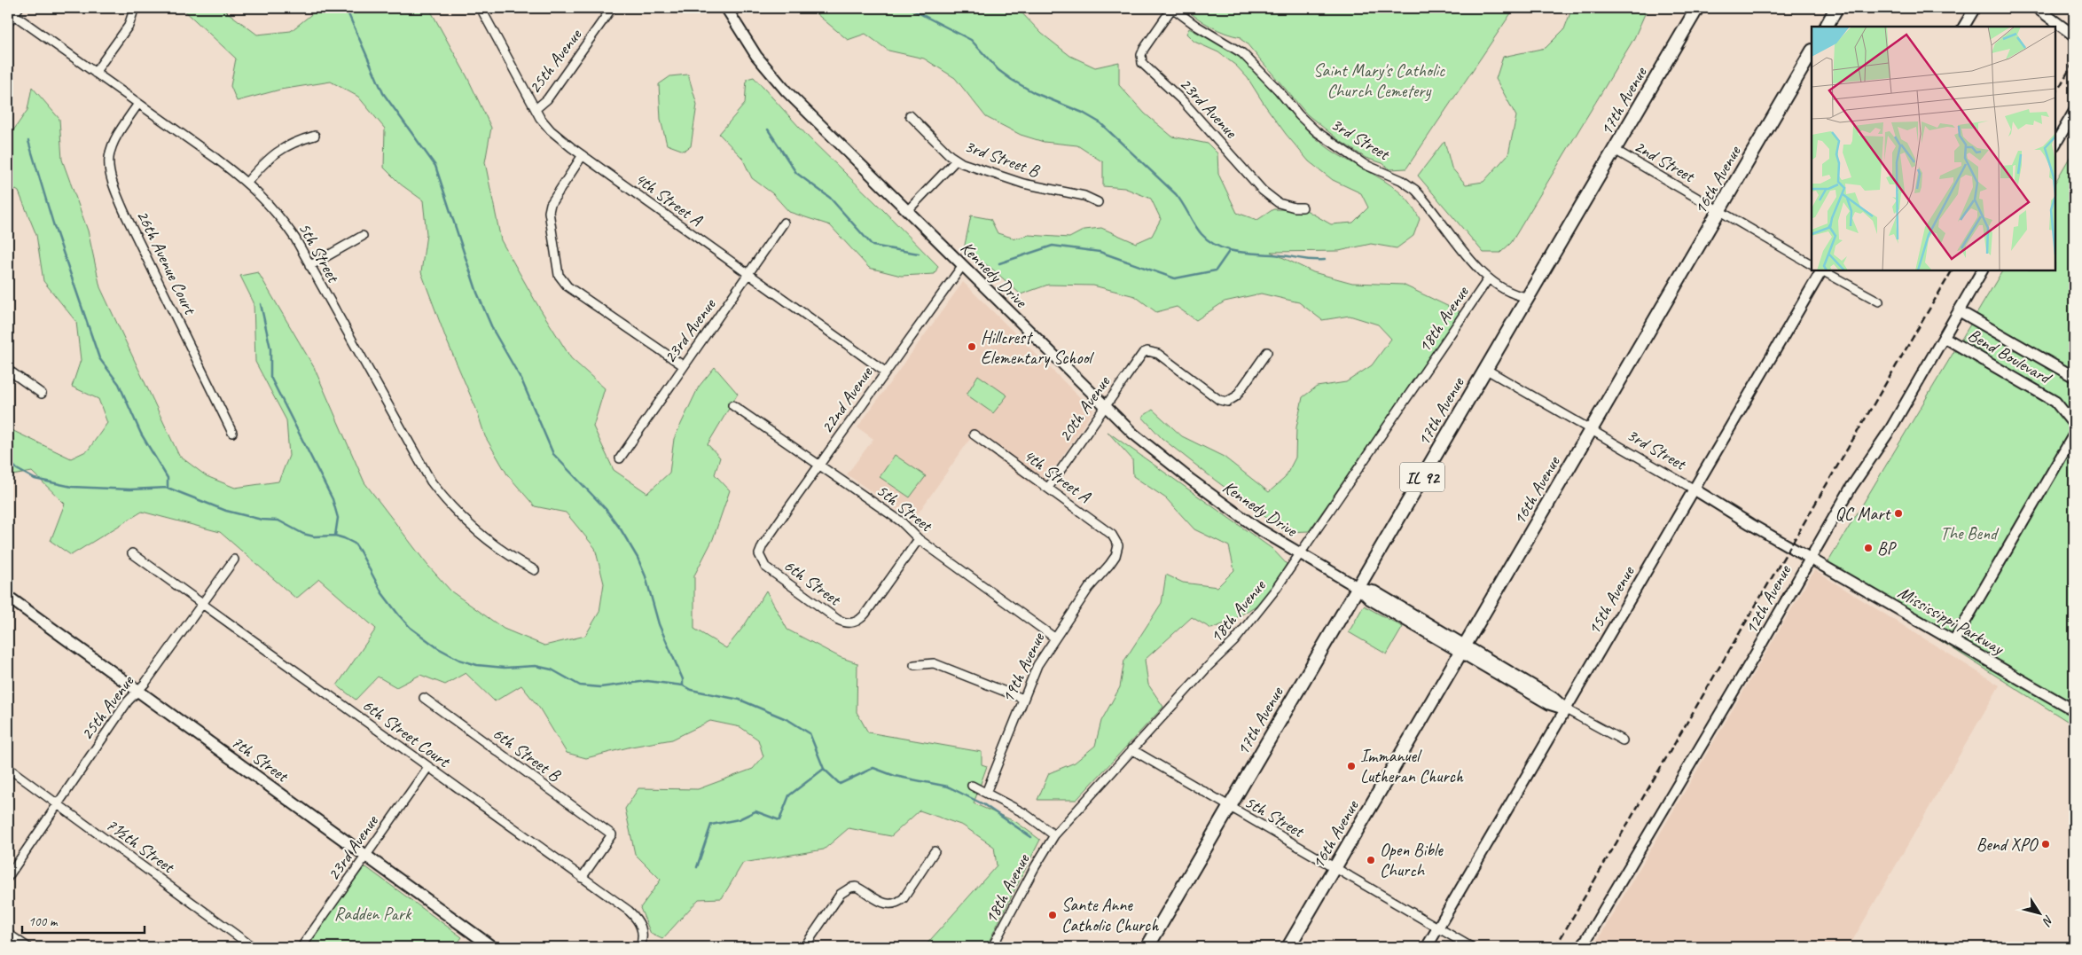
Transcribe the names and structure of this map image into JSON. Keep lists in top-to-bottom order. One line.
{"streets":{"main road":["17th Avenue","16th Avenue","IL 92","7th Street"],"street":["25th Avenue","23rd Avenue","3rd Street","3rd Street B","2nd Street","4th Street A","5th Street","26th Avenue Court","Kennedy Drive","18th Avenue","Bend Boulevard","22nd Avenue","20th Avenue","6th Street","12th Avenue","15th Avenue","Mississippi Parkway","19th Avenue","6th Street Court","6th Street B","7½th Street"]},"crossings":[["25th Avenue","4th Street A"],["25th Avenue","6th Street Court"],["25th Avenue","7th Street"],["25th Avenue","7½th Street"],["17th Avenue","3rd Street"],["17th Avenue","2nd Street"],["17th Avenue","5th Street"],["17th Avenue","Kennedy Drive"],["23rd Avenue","3rd Street"],["23rd Avenue","4th Street A"],["23rd Avenue","6th Street Court"],["23rd Avenue","7th Street"],["3rd Street","16th Avenue"],["3rd Street","18th Avenue"],["3rd Street","12th Avenue"],["3rd Street","15th Avenue"],["3rd Street","Mississippi Parkway"],["2nd Street","16th Avenue"],["16th Avenue","5th Street"],["16th Avenue","Kennedy Drive"],["4th Street A","22nd Avenue"],["4th Street A","20th Avenue"],["4th Street A","19th Avenue"],["5th Street","26th Avenue Court"],["5th Street","18th Avenue"],["5th Street","22nd Avenue"],["5th Street","6th Street"],["5th Street","15th Avenue"],["5th Street","19th Avenue"],["Kennedy Drive","18th Avenue"],["Kennedy Drive","22nd Avenue"],["Kennedy Drive","20th Avenue"],["Kennedy Drive","15th Avenue"],["Bend Boulevard","12th Avenue"],["22nd Avenue","6th Street"],["12th Avenue","Mississippi Parkway"],["6th Street Court","6th Street B"]],"parks":["Saint Mary's Catholic Church Cemetery","The Bend","Radden Park"],"places":["Hillcrest Elementary School","QC Mart","BP","Immanuel Lutheran Church","Bend XPO","Open Bible Church","Sante Anne Catholic Church"],"scale_bar":"100 m","north":"bottom right"}
